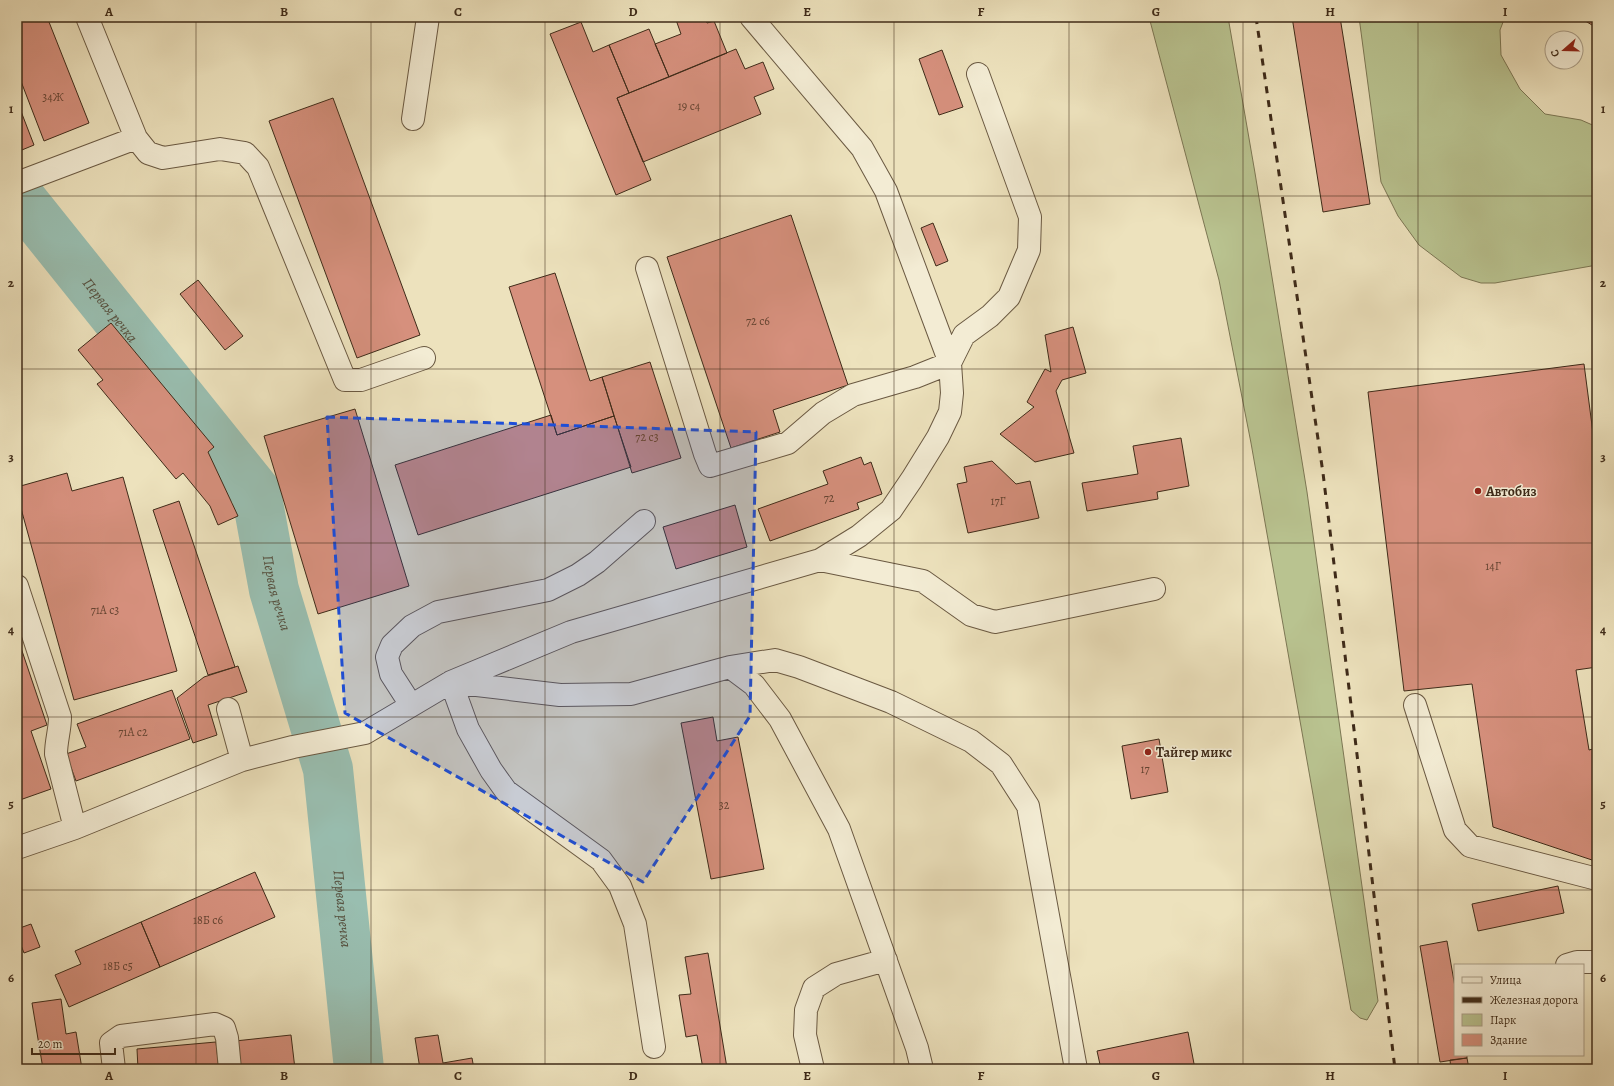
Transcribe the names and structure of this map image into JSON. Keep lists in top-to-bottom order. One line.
{"water":["Первая речка"],"places":["Автобиз","Тайгер микс"],"house_numbers":["34Ж","19 с4","72 с6","72 с3","72","17Г","14Г","71А с3","71А с2","17","32","18Б с6","18Б с5"],"legend":["Улица","Железная дорога","Парк","Здание"],"scale_bar":"20 m","north":"left","grid":{"columns":["A","B","C","D","E","F","G","H","I"],"rows":["1","2","3","4","5","6"]}}
